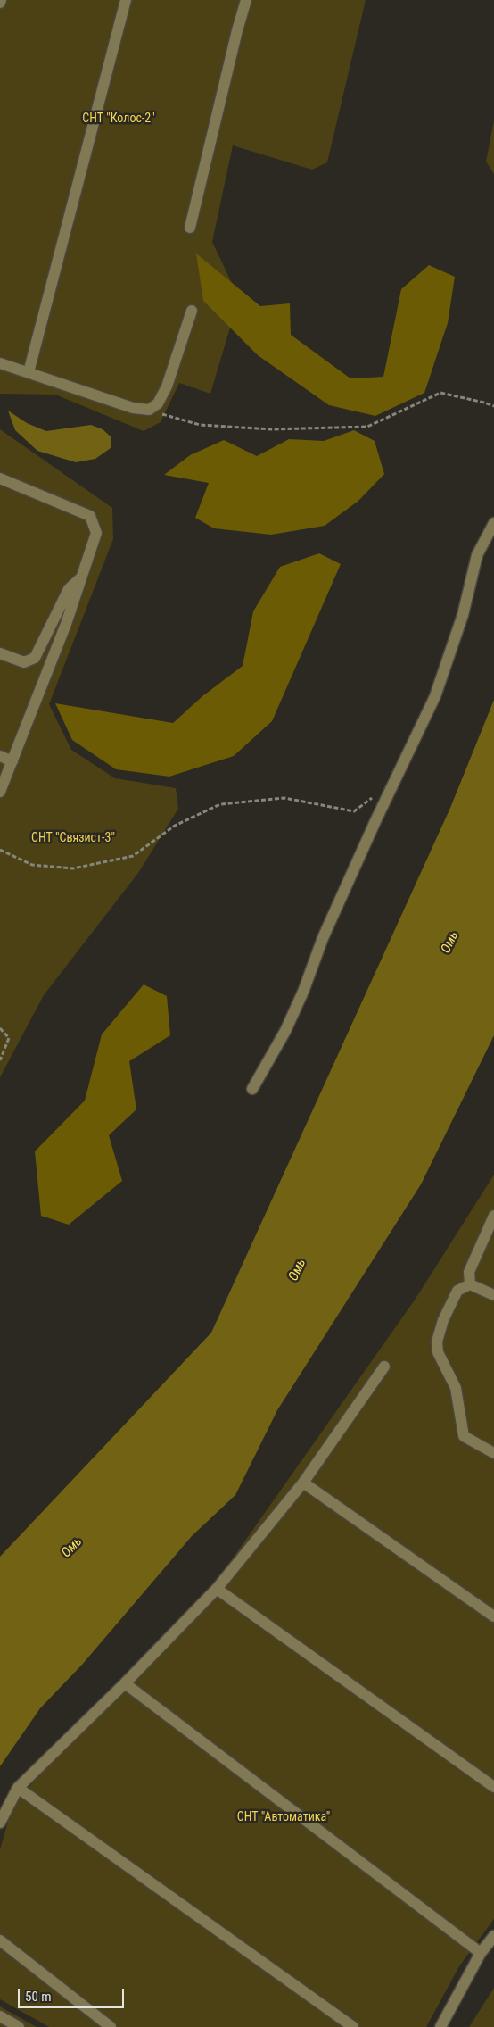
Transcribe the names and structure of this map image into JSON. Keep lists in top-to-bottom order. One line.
{"water":["Омь"],"parks":["СНТ \"Колос-2\"","СНТ \"Связист-3\"","СНТ \"Автоматика\""],"scale_bar":"50 m"}
